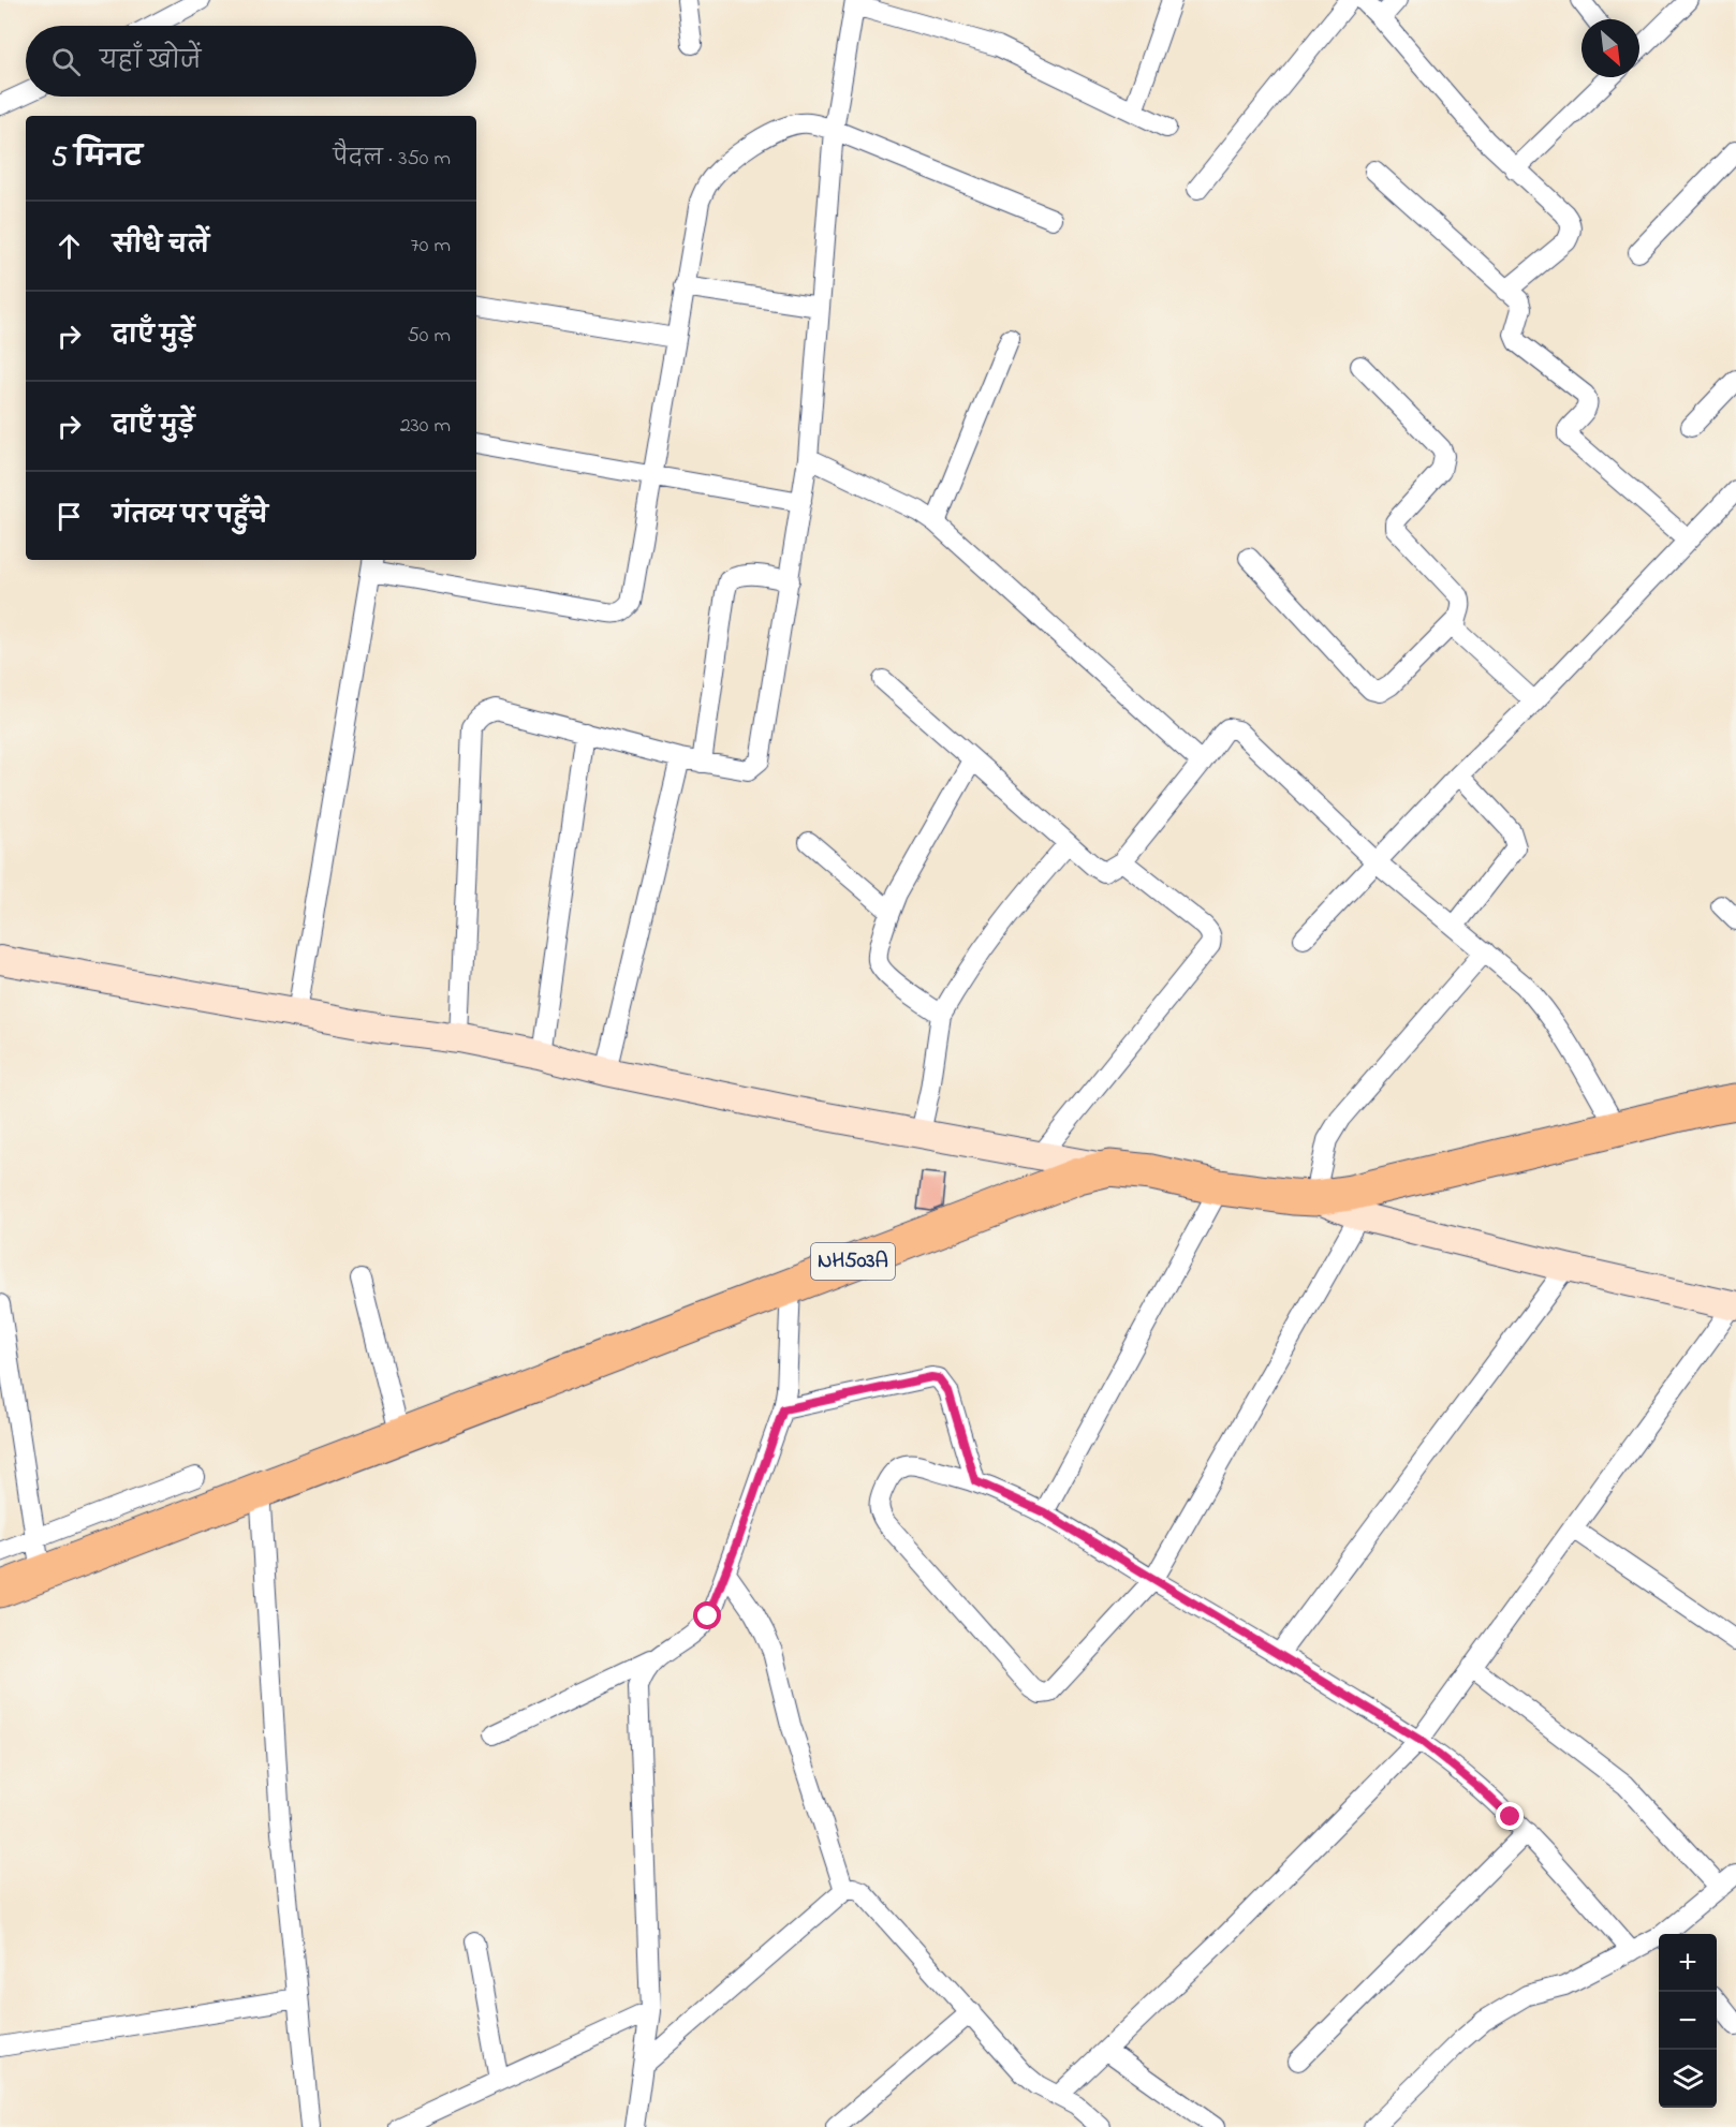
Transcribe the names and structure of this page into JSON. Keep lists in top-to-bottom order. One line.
{"streets":{"highway":["NH503A"]},"north":"bottom right","page":{"search":"यहाँ खोजें","heading":["5 मिनट","पैदल · 350 m"],"list":[["सीधे चलें","70 m"],["दाएँ मुड़ें","50 m"],["दाएँ मुड़ें","230 m"],"गंतव्य पर पहुँचे"],"map_buttons":["+","−"]}}
